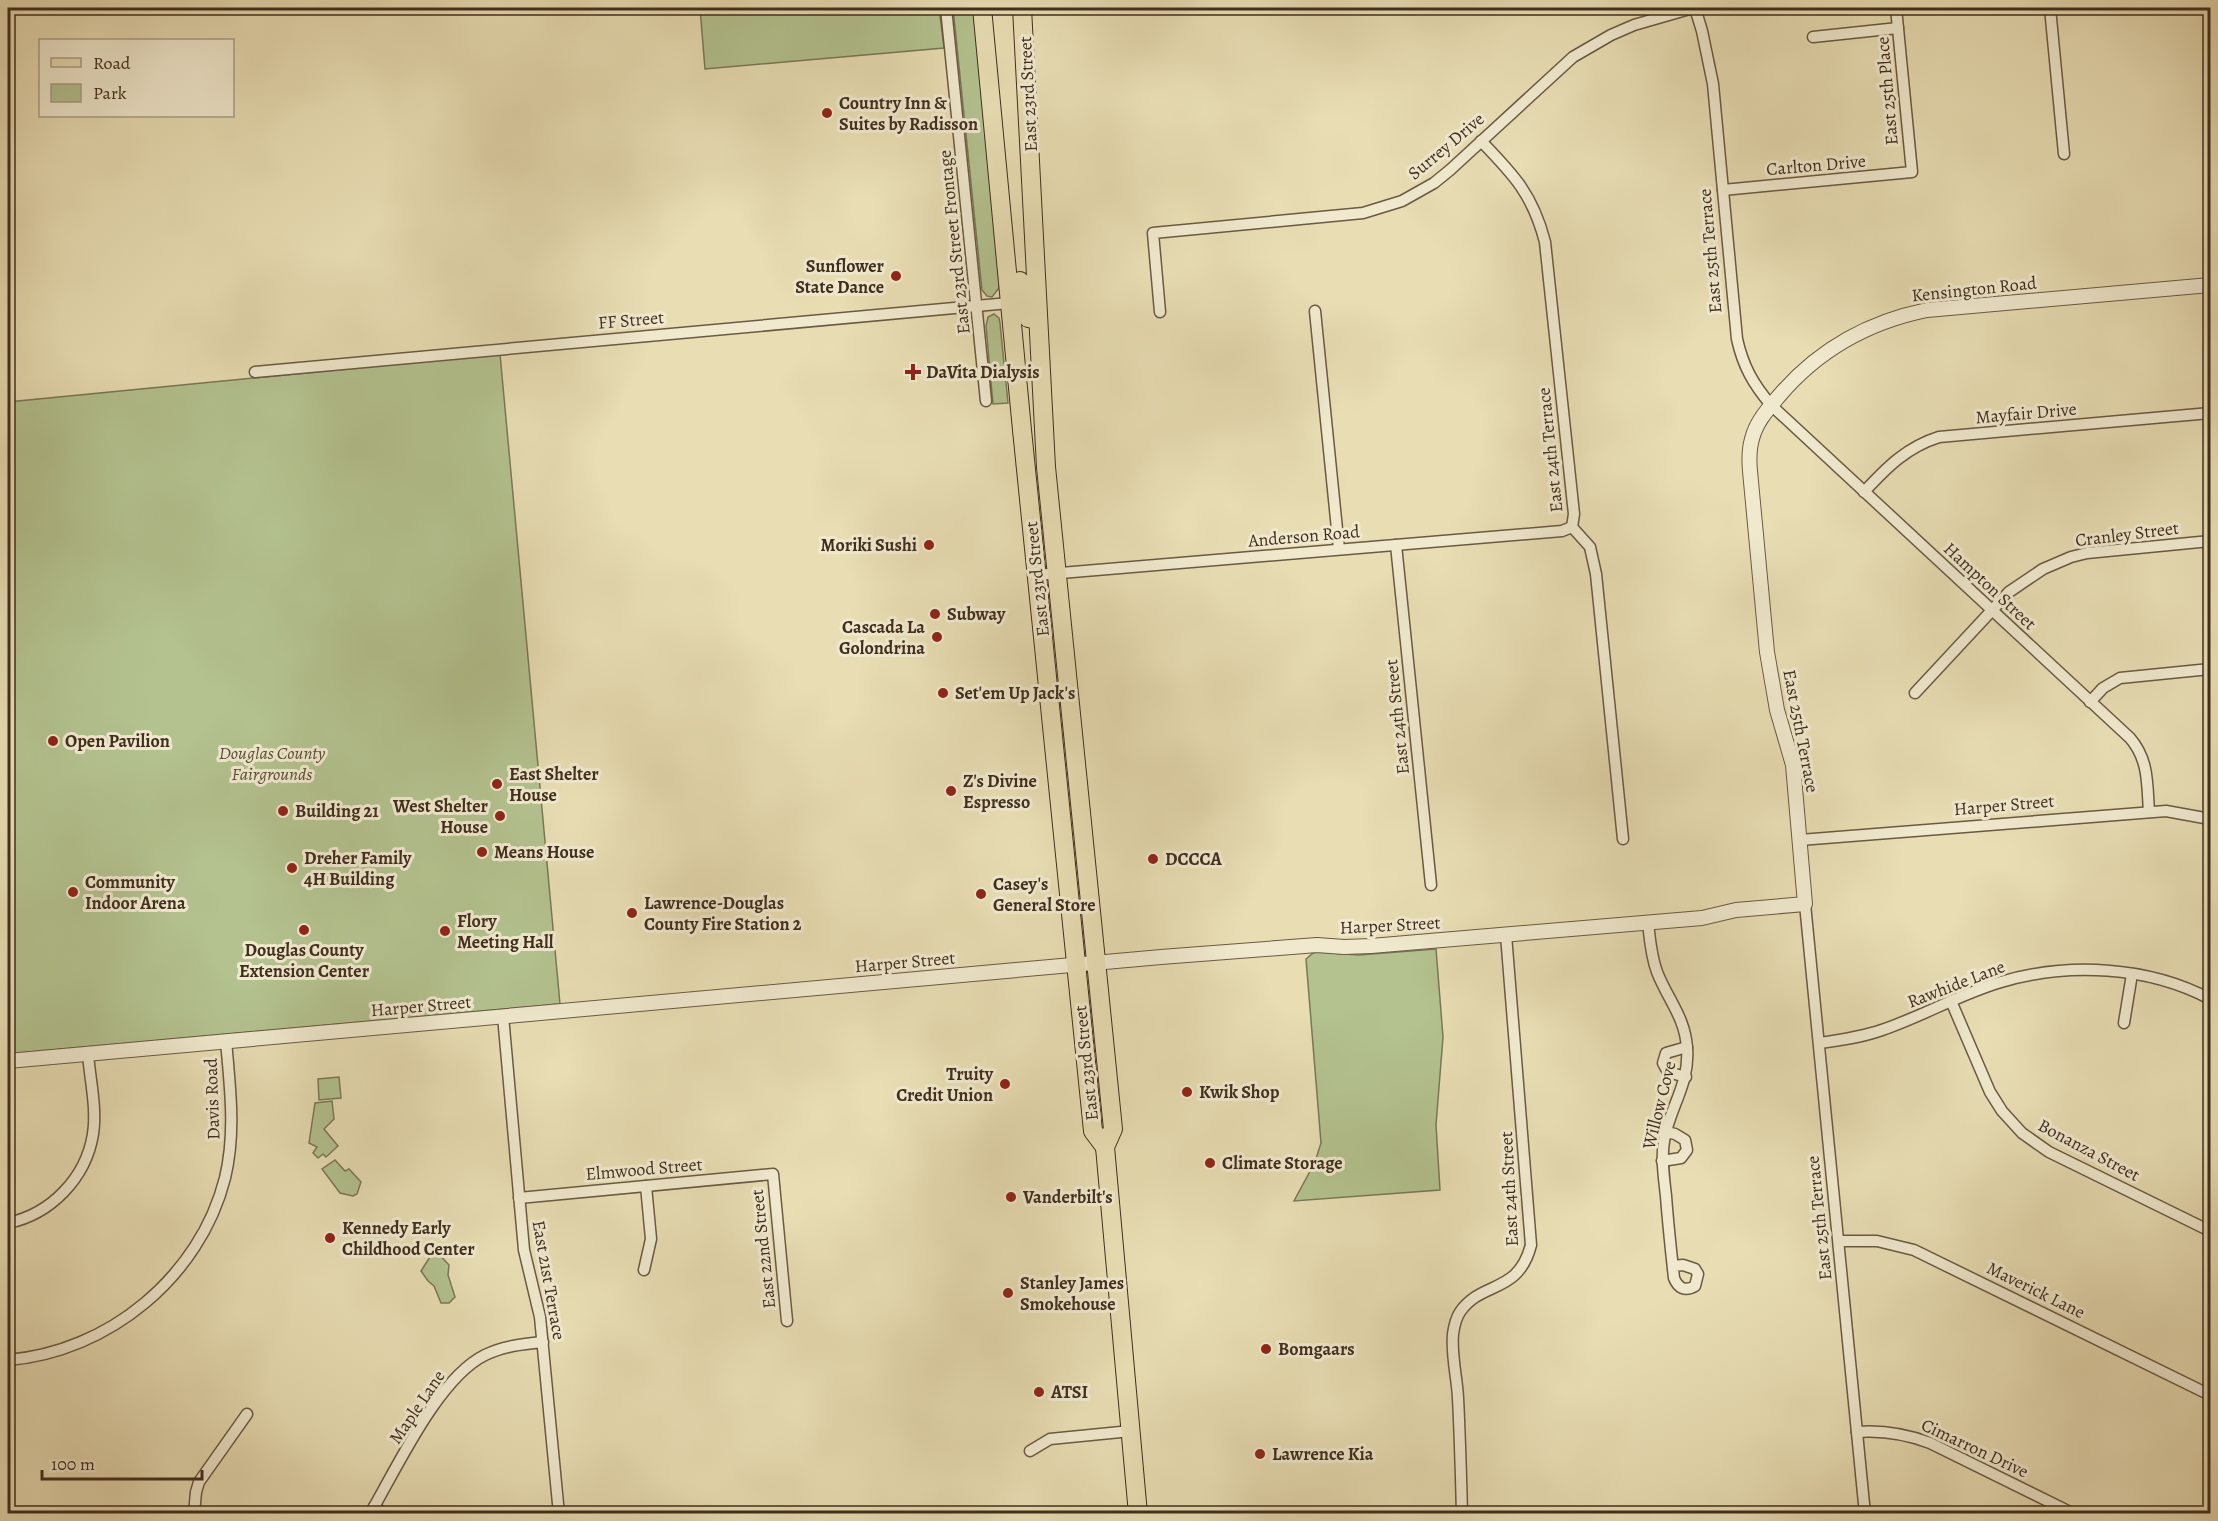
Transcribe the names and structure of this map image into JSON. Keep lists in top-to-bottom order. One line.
{"streets":{"main road":["East 23rd Street"],"street":["East 25th Place","Surrey Drive","Carlton Drive","East 23rd Street Frontage","East 25th Terrace","Kensington Road","FF Street","Mayfair Drive","East 24th Terrace","Cranley Street","Anderson Road","Hampton Street","East 24th Street","Harper Street","Rawhide Lane","Davis Road","Willow Cove","Bonanza Street","Elmwood Street","East 22nd Street","East 21st Terrace","Maverick Lane","Maple Lane","Cimarron Drive"]},"crossings":[["East 25th Place","Carlton Drive"],["East 23rd Street","FF Street"],["East 23rd Street","Anderson Road"],["East 23rd Street","Harper Street"],["Surrey Drive","East 25th Terrace"],["Surrey Drive","East 24th Terrace"],["Carlton Drive","East 25th Terrace"],["East 23rd Street Frontage","FF Street"],["East 25th Terrace","Kensington Road"],["East 25th Terrace","Hampton Street"],["East 25th Terrace","Harper Street"],["East 25th Terrace","Rawhide Lane"],["East 25th Terrace","Maverick Lane"],["East 25th Terrace","Cimarron Drive"],["Kensington Road","Hampton Street"],["Mayfair Drive","Hampton Street"],["East 24th Terrace","Anderson Road"],["Cranley Street","Hampton Street"],["Anderson Road","East 24th Street"],["Hampton Street","Harper Street"],["East 24th Street","Harper Street"],["Harper Street","Davis Road"],["Harper Street","Willow Cove"],["Harper Street","East 21st Terrace"],["Rawhide Lane","Bonanza Street"],["Elmwood Street","East 22nd Street"],["Elmwood Street","East 21st Terrace"],["East 21st Terrace","Maple Lane"]],"parks":["Douglas County Fairgrounds"],"places":{"other":["Country Inn & Suites by Radisson","Sunflower State Dance","Moriki Sushi","Subway","Cascada La Golondrina","Set'em Up Jack's","Open Pavilion","East Shelter House","Z's Divine Espresso","Building 21","West Shelter House","Means House","DCCCA","Dreher Family 4H Building","Community Indoor Arena","Casey's General Store","Lawrence-Douglas County Fire Station 2","Douglas County Extension Center","Flory Meeting Hall","Truity Credit Union","Kwik Shop","Climate Storage","Vanderbilt's","Kennedy Early Childhood Center","Stanley James Smokehouse","Bomgaars","ATSI","Lawrence Kia"],"health":["DaVita Dialysis"]},"legend":["Road","Park"],"scale_bar":"100 m"}
